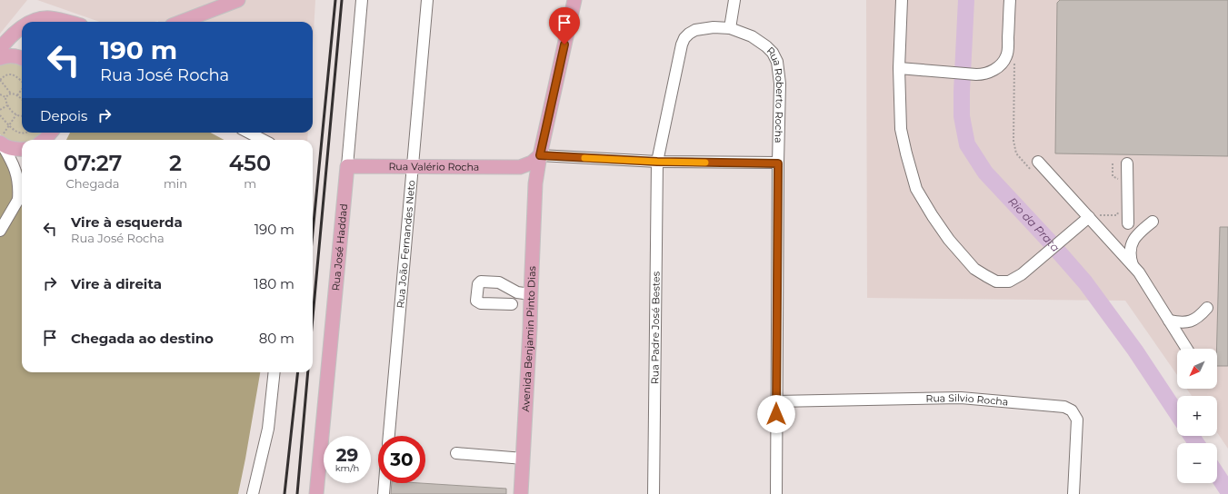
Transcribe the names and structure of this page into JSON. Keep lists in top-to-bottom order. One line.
{"streets":{"main road":["Rua Valério Rocha","Rua José Haddad","Avenida Benjamin Pinto Dias"],"street":["Rua Roberto Rocha","Rua João Fernandes Neto","Rua Padre José Bestes","Rua Silvio Rocha"]},"crossings":[["Rua Roberto Rocha","Rua Padre José Bestes"],["Rua Roberto Rocha","Rua Silvio Rocha"],["Rua Valério Rocha","Rua João Fernandes Neto"],["Rua Valério Rocha","Rua José Haddad"]],"water":["Rio da Prata"],"north":"bottom left","page":{"turn":["190 m","Rua José Rocha"],"then":"Depois","eta":["07:27","Chegada","2","min","450","m"],"list":[{"name":"Vire à esquerda","note":"Rua José Rocha","value":"190 m"},{"name":"Vire à direita","value":"180 m"},{"name":"Chegada ao destino","value":"80 m"}],"map_buttons":["+","−"],"speed":"29 km/h","limit":"30"}}
